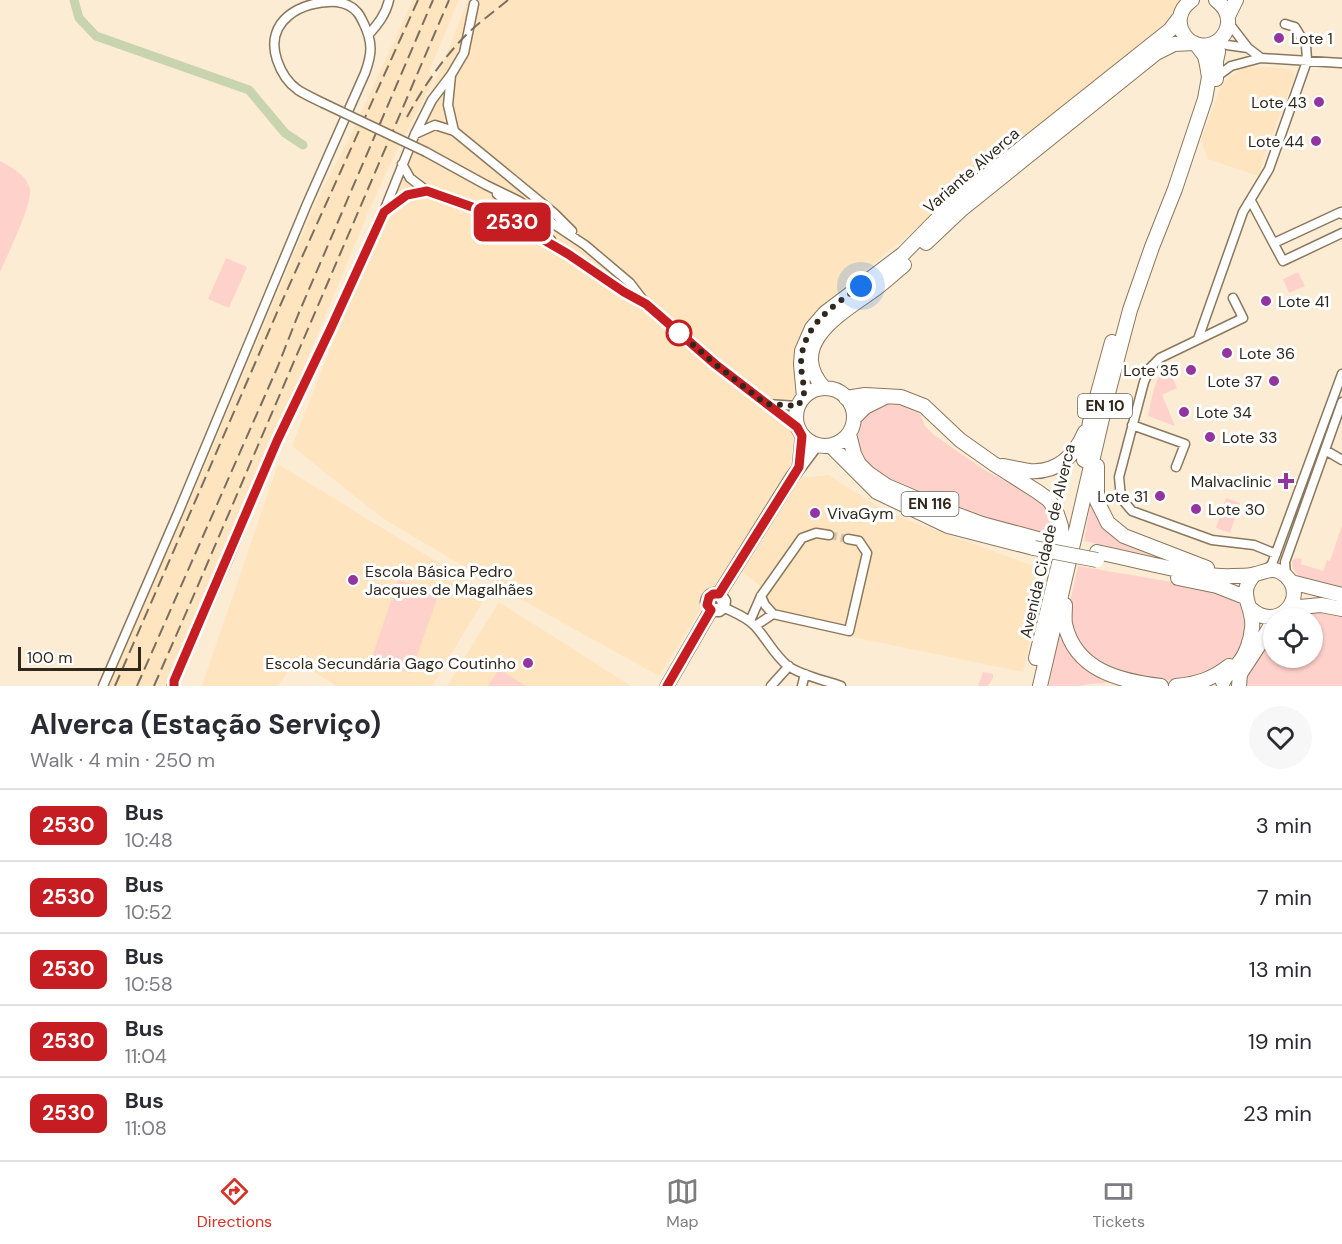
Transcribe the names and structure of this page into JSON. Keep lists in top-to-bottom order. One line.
{"streets":{"main road":["Variante Alverca","EN 10","EN 116","Avenida Cidade de Alverca"]},"crossings":[["Variante Alverca","EN 10"],["Variante Alverca","EN 116"],["Variante Alverca","Avenida Cidade de Alverca"],["EN 10","Avenida Cidade de Alverca"]],"places":{"other":["Lote 1","Lote 43","Lote 44","Lote 41","Lote 36","Lote 35","Lote 37","Lote 34","Lote 33","Lote 31","Lote 30","VivaGym","Escola Básica Pedro Jacques de Magalhães","Escola Secundária Gago Coutinho"],"health":["Malvaclinic"]},"lines":["bus line 2530"],"scale_bar":"100 m","page":{"on_map":"2530","scale":"100 m","heading":["Alverca (Estação Serviço)","Walk · 4 min · 250 m"],"list":[{"mark":"2530","name":"Bus","note":"10:48","value":"3 min"},{"mark":"2530","name":"Bus","note":"10:52","value":"7 min"},{"mark":"2530","name":"Bus","note":"10:58","value":"13 min"},{"mark":"2530","name":"Bus","note":"11:04","value":"19 min"},{"mark":"2530","name":"Bus","note":"11:08","value":"23 min"}],"tabs":["Directions","Map","Tickets"]}}
